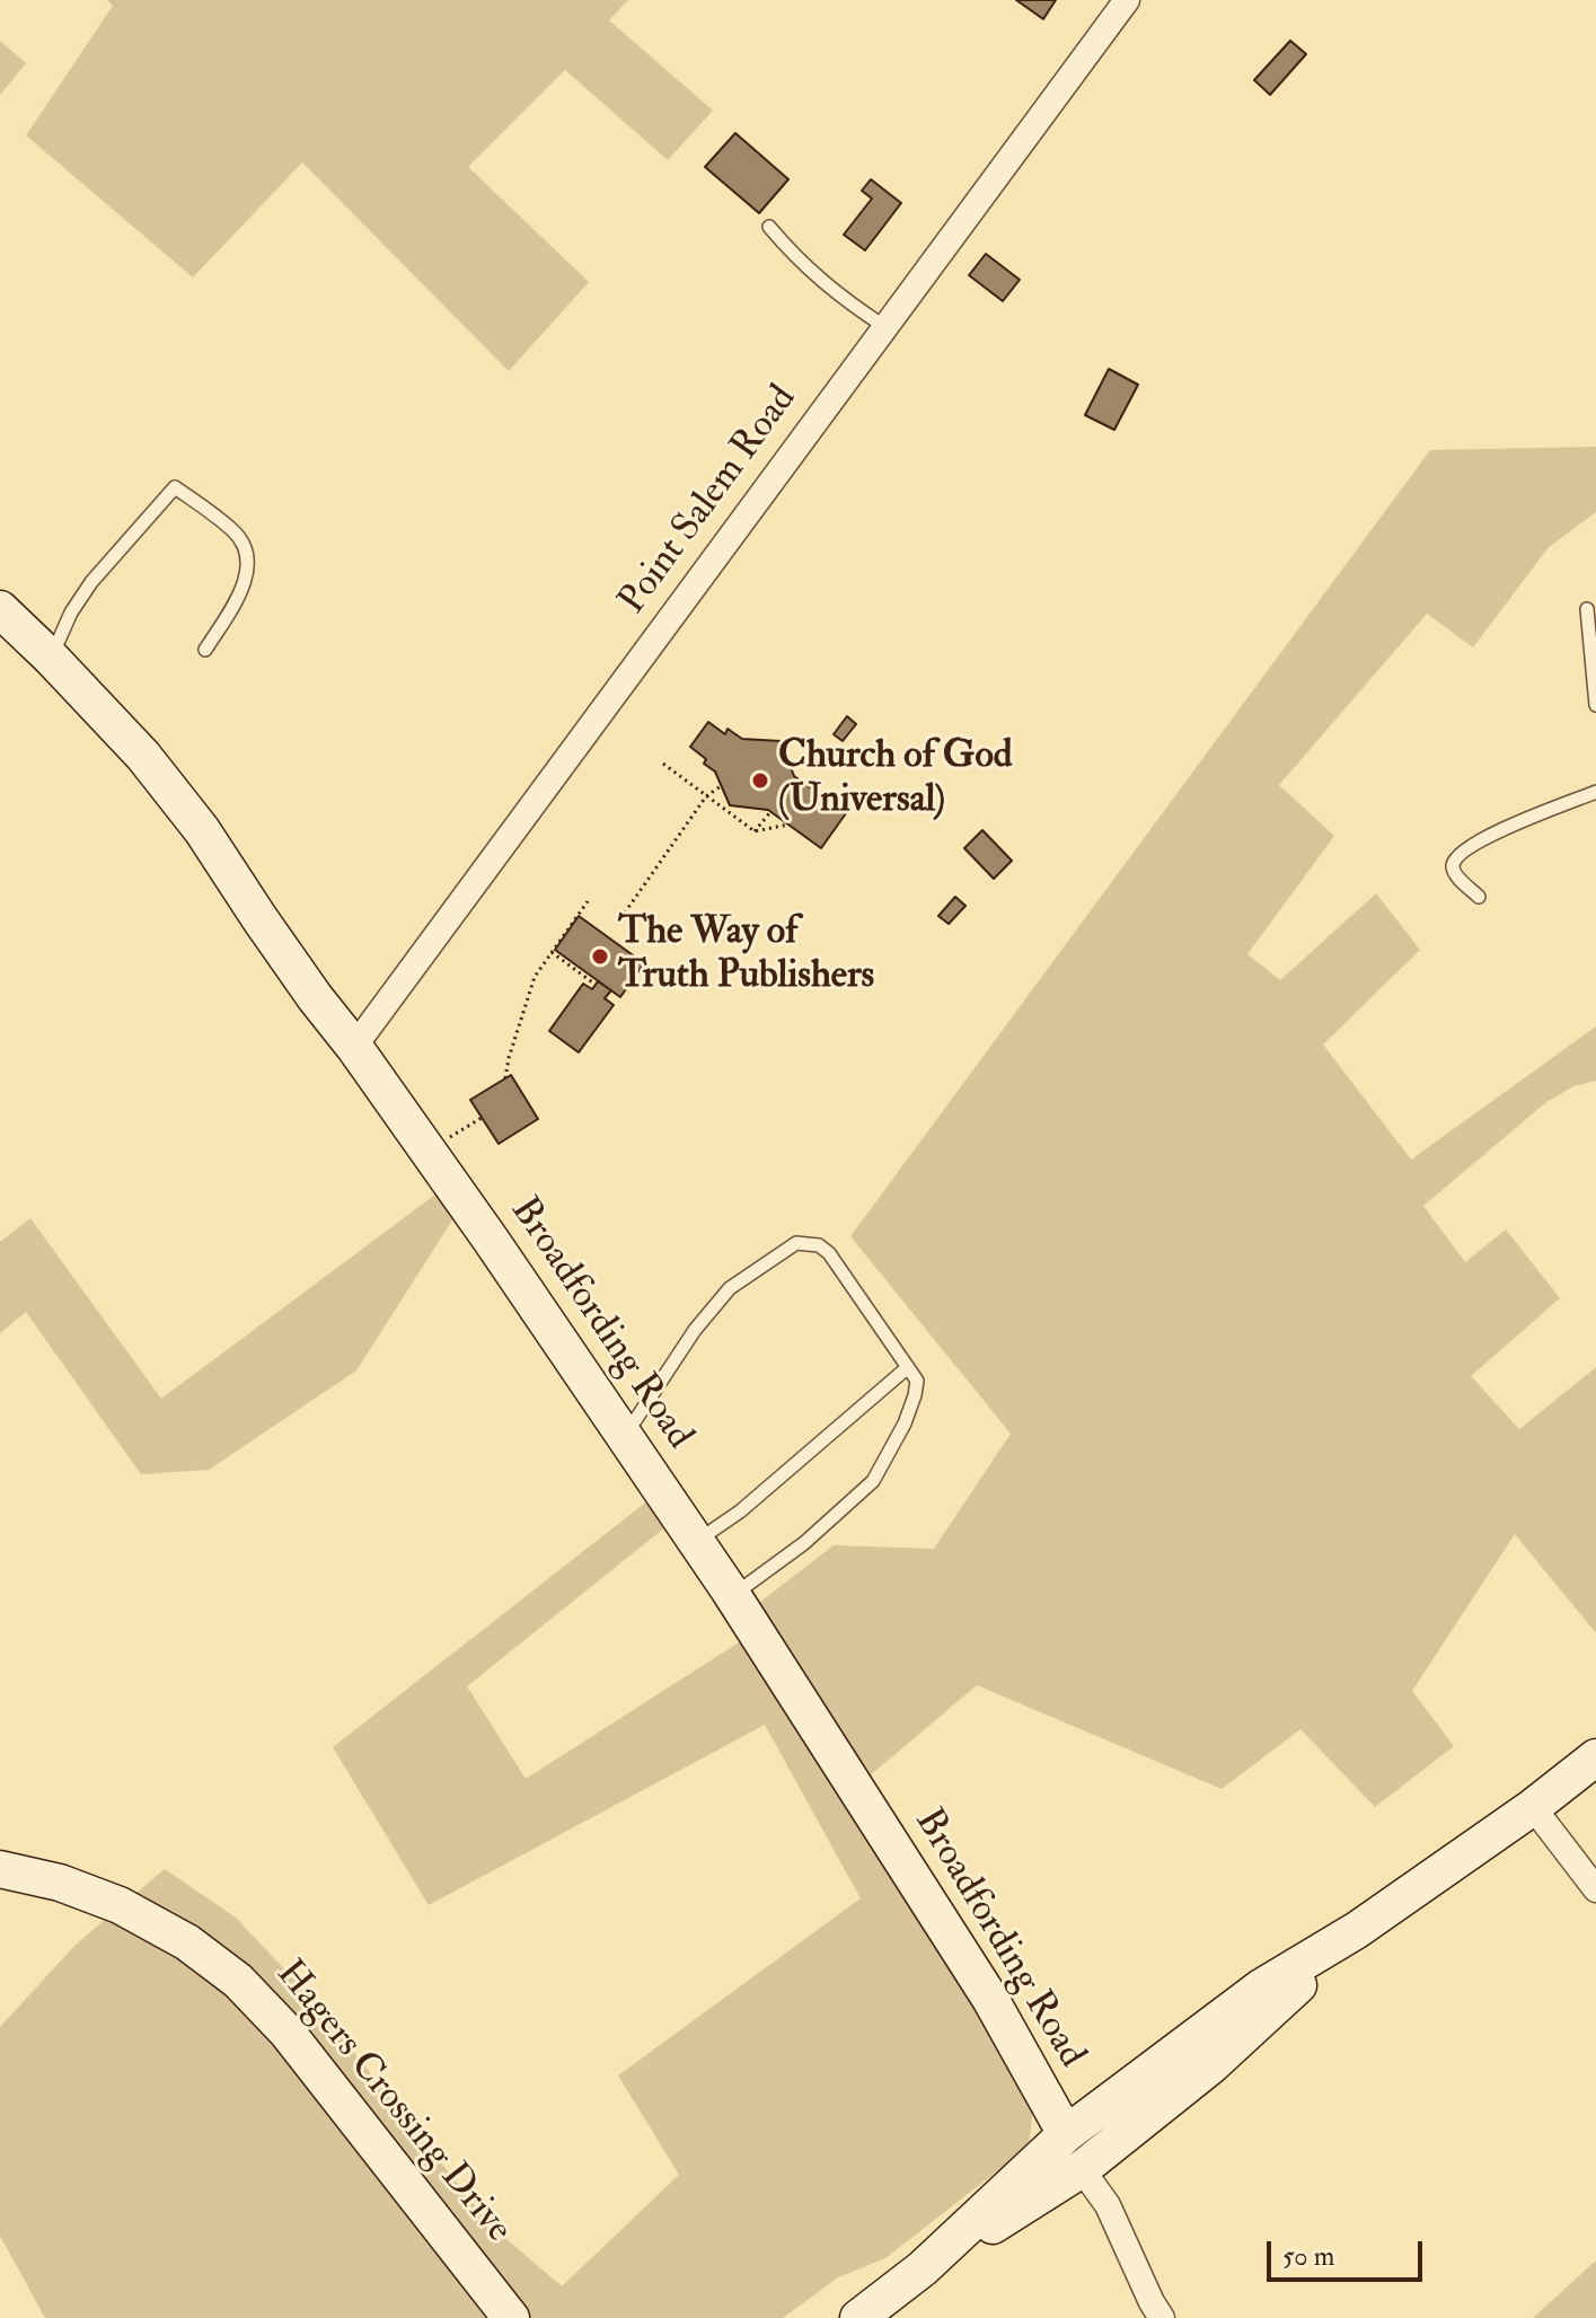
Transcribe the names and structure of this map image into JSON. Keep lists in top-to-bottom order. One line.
{"streets":{"street":["Point Salem Road","Broadfording Road","Hagers Crossing Drive"]},"crossings":[["Point Salem Road","Broadfording Road"]],"places":["Church of God (Universal)","The Way of Truth Publishers"],"scale_bar":"50 m"}
